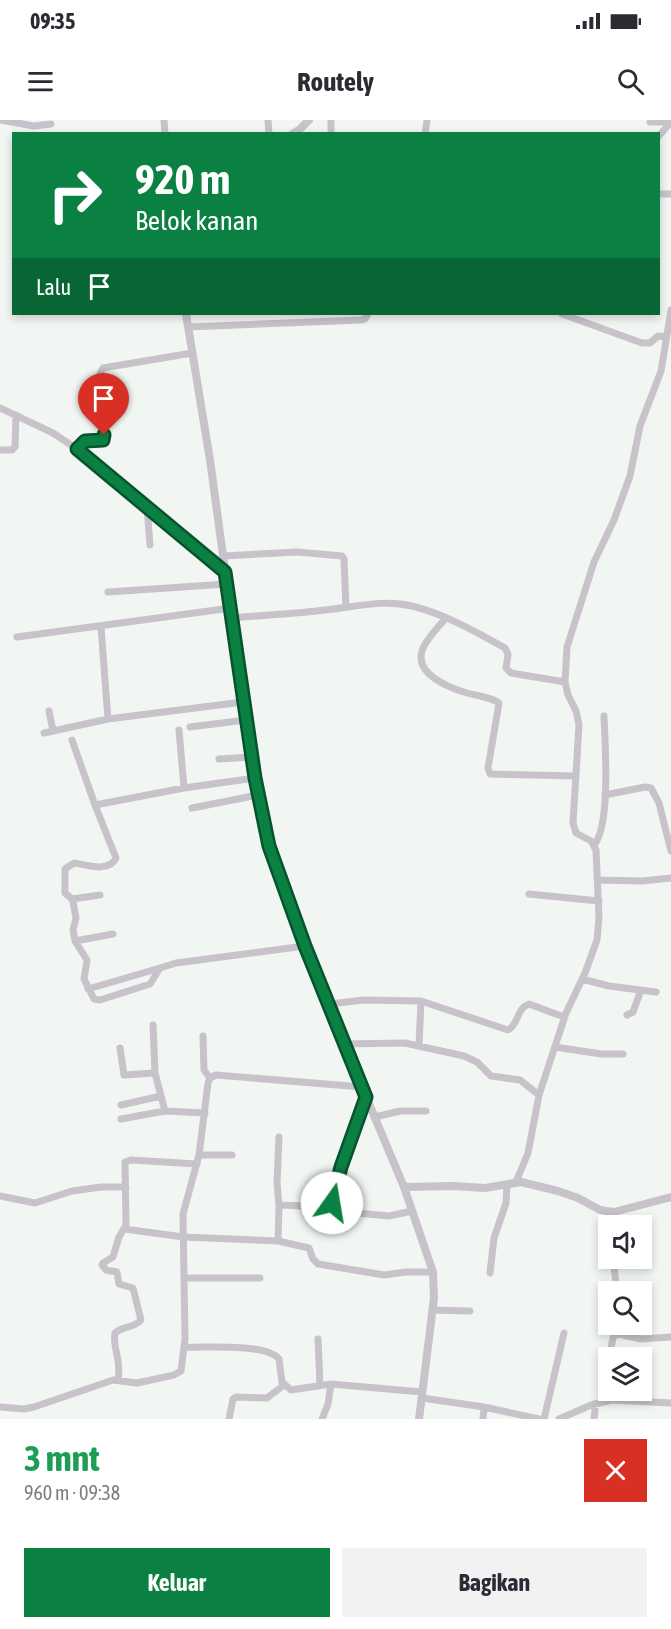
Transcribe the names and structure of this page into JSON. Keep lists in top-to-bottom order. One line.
{"page":{"status":"09:35","header":"Routely","turn":["920 m","Belok kanan"],"then":"Lalu","heading":["3 mnt","960 m · 09:38"],"buttons":["Keluar","Bagikan"]}}
